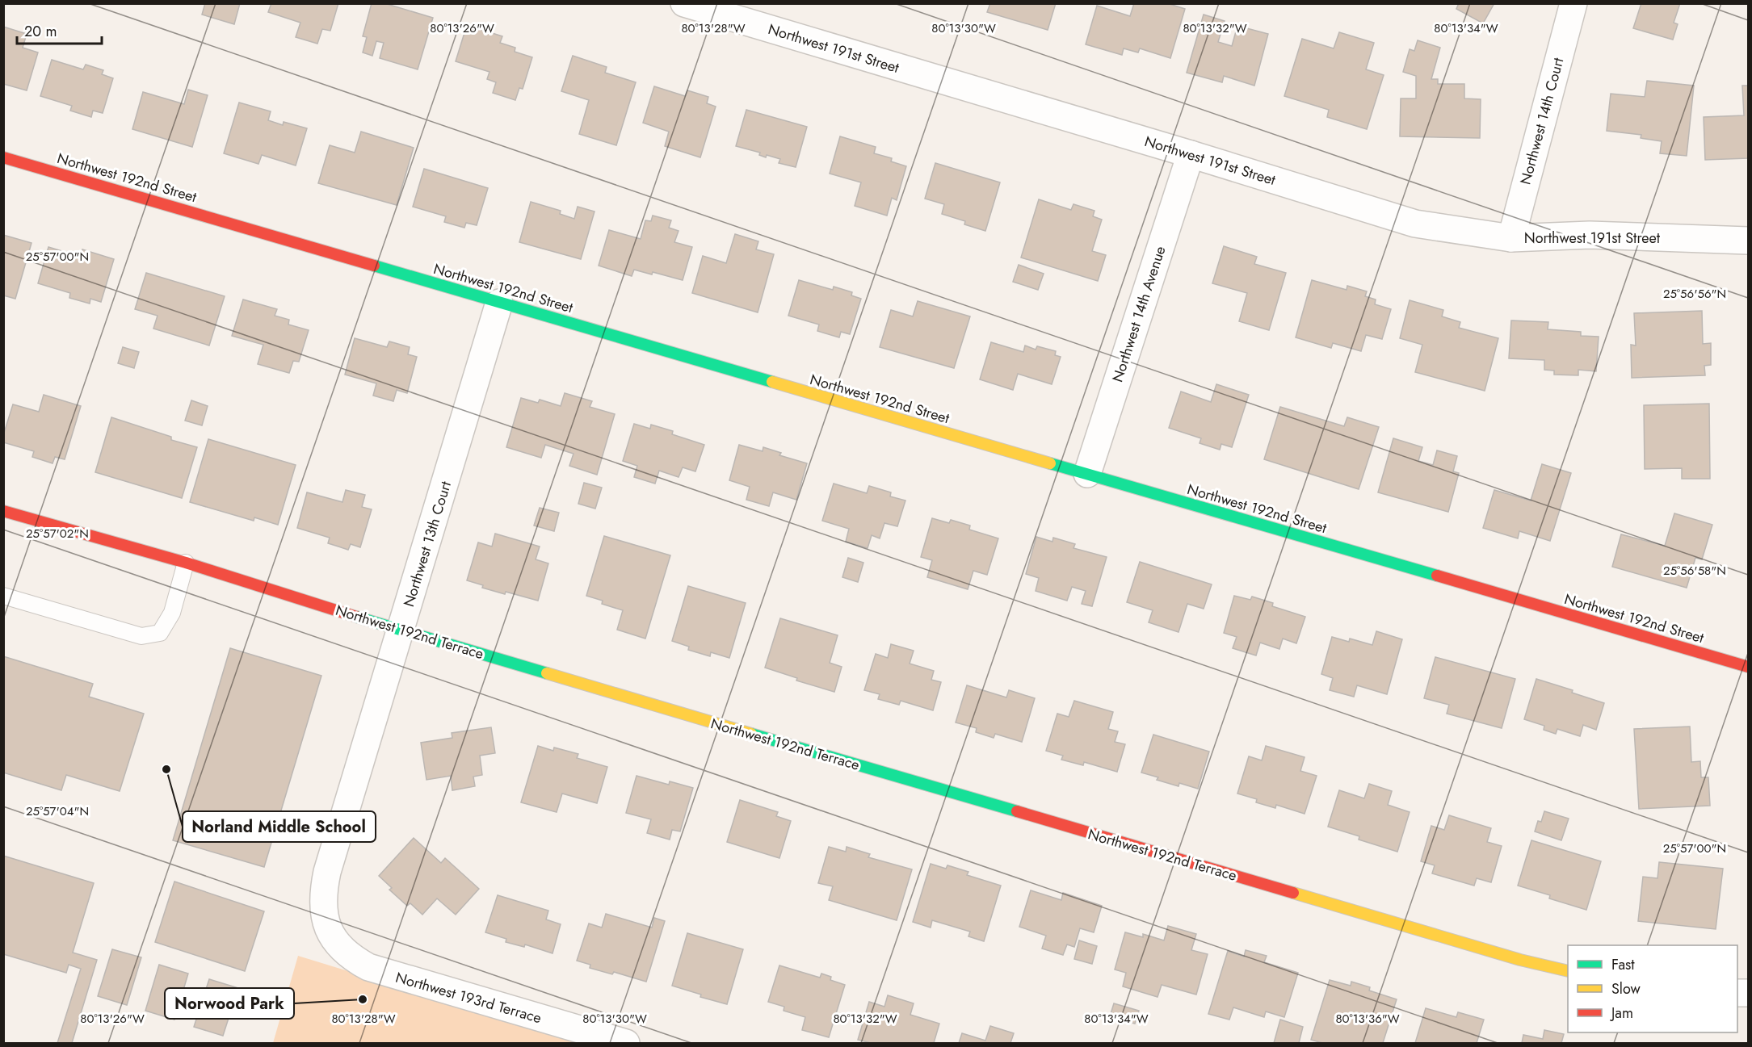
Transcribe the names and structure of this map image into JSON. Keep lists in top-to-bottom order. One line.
{"streets":{"street":["Northwest 191st Street","Northwest 14th Court","Northwest 192nd Street","Northwest 14th Avenue","Northwest 13th Court","Northwest 192nd Terrace","Northwest 193rd Terrace"]},"crossings":[["Northwest 191st Street","Northwest 14th Court"],["Northwest 191st Street","Northwest 14th Avenue"],["Northwest 192nd Street","Northwest 14th Avenue"],["Northwest 192nd Street","Northwest 13th Court"],["Northwest 13th Court","Northwest 192nd Terrace"],["Northwest 13th Court","Northwest 193rd Terrace"]],"places":["Norland Middle School","Norwood Park"],"legend":["Fast","Slow","Jam"],"scale_bar":"20 m","coordinates":["80°13'26\"W","80°13'28\"W","80°13'30\"W","80°13'32\"W","80°13'34\"W","25°57'00\"N","25°56'56\"N","25°57'02\"N","25°56'58\"N","25°57'04\"N","80°13'36\"W"]}
